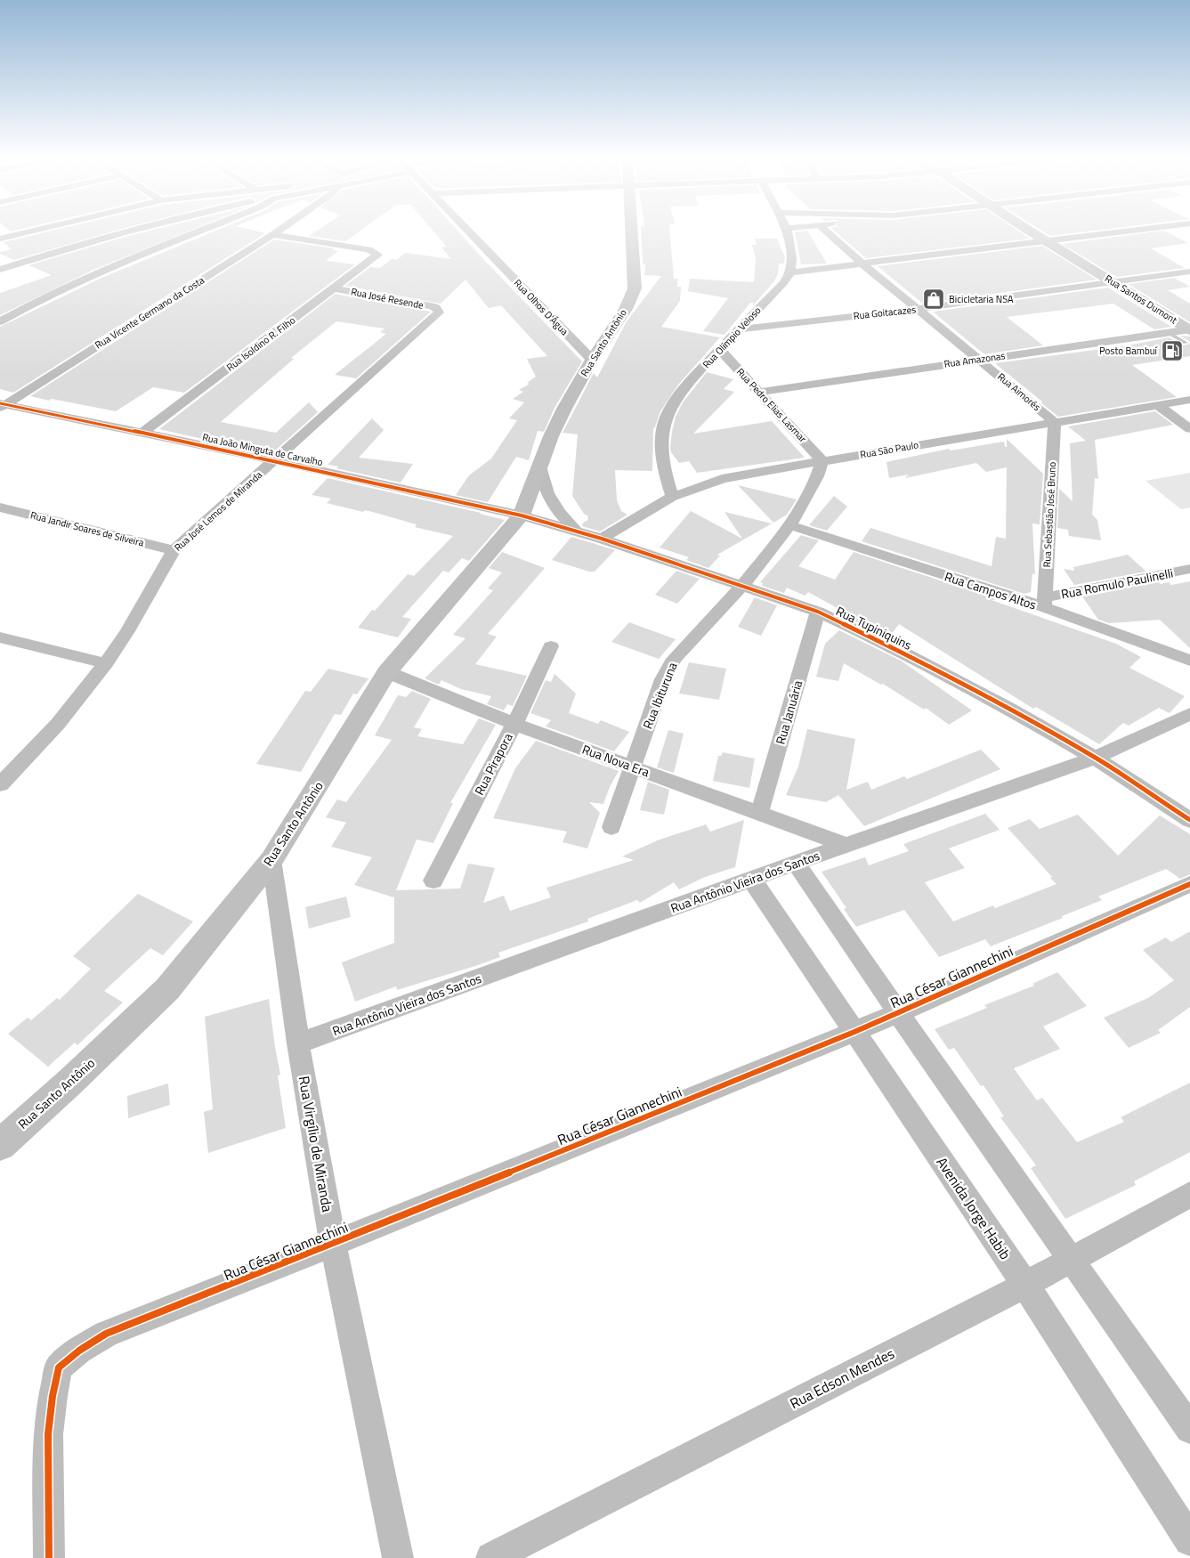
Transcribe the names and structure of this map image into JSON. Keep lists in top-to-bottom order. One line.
{"streets":{"street":["Rua José Resende","Rua Santos Dumont","Rua Olhos D'Água","Rua Vicente Germano da Costa","Rua Goitacazes","Rua Olímpio Veloso","Rua Santo Antônio","Rua Isoldino R. Filho","Rua Amazonas","Rua Aimorés","Rua Pedro Elias Lasmar","Rua João Minguta de Carvalho","Rua São Paulo","Rua José Lemos de Miranda","Rua Sebastião José Bruno","Rua Jandir Soares de Silveira","Rua Romulo Paulinelli","Rua Campos Altos","Rua Tupiniquins","Rua Ibituruna","Rua Januária","Rua Nova Era","Rua Pirapora","Rua Antônio Vieira dos Santos","Rua César Giannechini","Rua Virgílio de Miranda","Avenida Jorge Habib","Rua Edson Mendes"]},"crossings":[["Rua José Resende","Rua Isoldino R. Filho"],["Rua José Resende","Rua José Lemos de Miranda"],["Rua Santos Dumont","Rua Goitacazes"],["Rua Santos Dumont","Rua Amazonas"],["Rua Olhos D'Água","Rua Santo Antônio"],["Rua Vicente Germano da Costa","Rua Isoldino R. Filho"],["Rua Vicente Germano da Costa","Rua João Minguta de Carvalho"],["Rua Goitacazes","Rua Olímpio Veloso"],["Rua Goitacazes","Rua Aimorés"],["Rua Olímpio Veloso","Rua Pedro Elias Lasmar"],["Rua Olímpio Veloso","Rua São Paulo"],["Rua Santo Antônio","Rua João Minguta de Carvalho"],["Rua Santo Antônio","Rua Tupiniquins"],["Rua Santo Antônio","Rua Nova Era"],["Rua Santo Antônio","Rua Virgílio de Miranda"],["Rua Isoldino R. Filho","Rua João Minguta de Carvalho"],["Rua Amazonas","Rua Aimorés"],["Rua Amazonas","Rua Pedro Elias Lasmar"],["Rua Aimorés","Rua São Paulo"],["Rua Aimorés","Rua Sebastião José Bruno"],["Rua Pedro Elias Lasmar","Rua São Paulo"],["Rua João Minguta de Carvalho","Rua José Lemos de Miranda"],["Rua João Minguta de Carvalho","Rua Tupiniquins"],["Rua São Paulo","Rua Sebastião José Bruno"],["Rua São Paulo","Rua Tupiniquins"],["Rua José Lemos de Miranda","Rua Jandir Soares de Silveira"],["Rua Sebastião José Bruno","Rua Romulo Paulinelli"],["Rua Sebastião José Bruno","Rua Campos Altos"],["Rua Romulo Paulinelli","Rua Campos Altos"],["Rua Tupiniquins","Rua Ibituruna"],["Rua Tupiniquins","Rua Januária"],["Rua Tupiniquins","Rua Antônio Vieira dos Santos"],["Rua Ibituruna","Rua Nova Era"],["Rua Januária","Rua Nova Era"],["Rua Nova Era","Rua Pirapora"],["Rua Nova Era","Rua Antônio Vieira dos Santos"],["Rua Antônio Vieira dos Santos","Rua Virgílio de Miranda"],["Rua Antônio Vieira dos Santos","Avenida Jorge Habib"],["Rua César Giannechini","Rua Virgílio de Miranda"],["Rua César Giannechini","Avenida Jorge Habib"],["Avenida Jorge Habib","Rua Edson Mendes"]],"places":{"shop":["Bicicletaria NSA"],"fuel station":["Posto Bambuí"]}}
